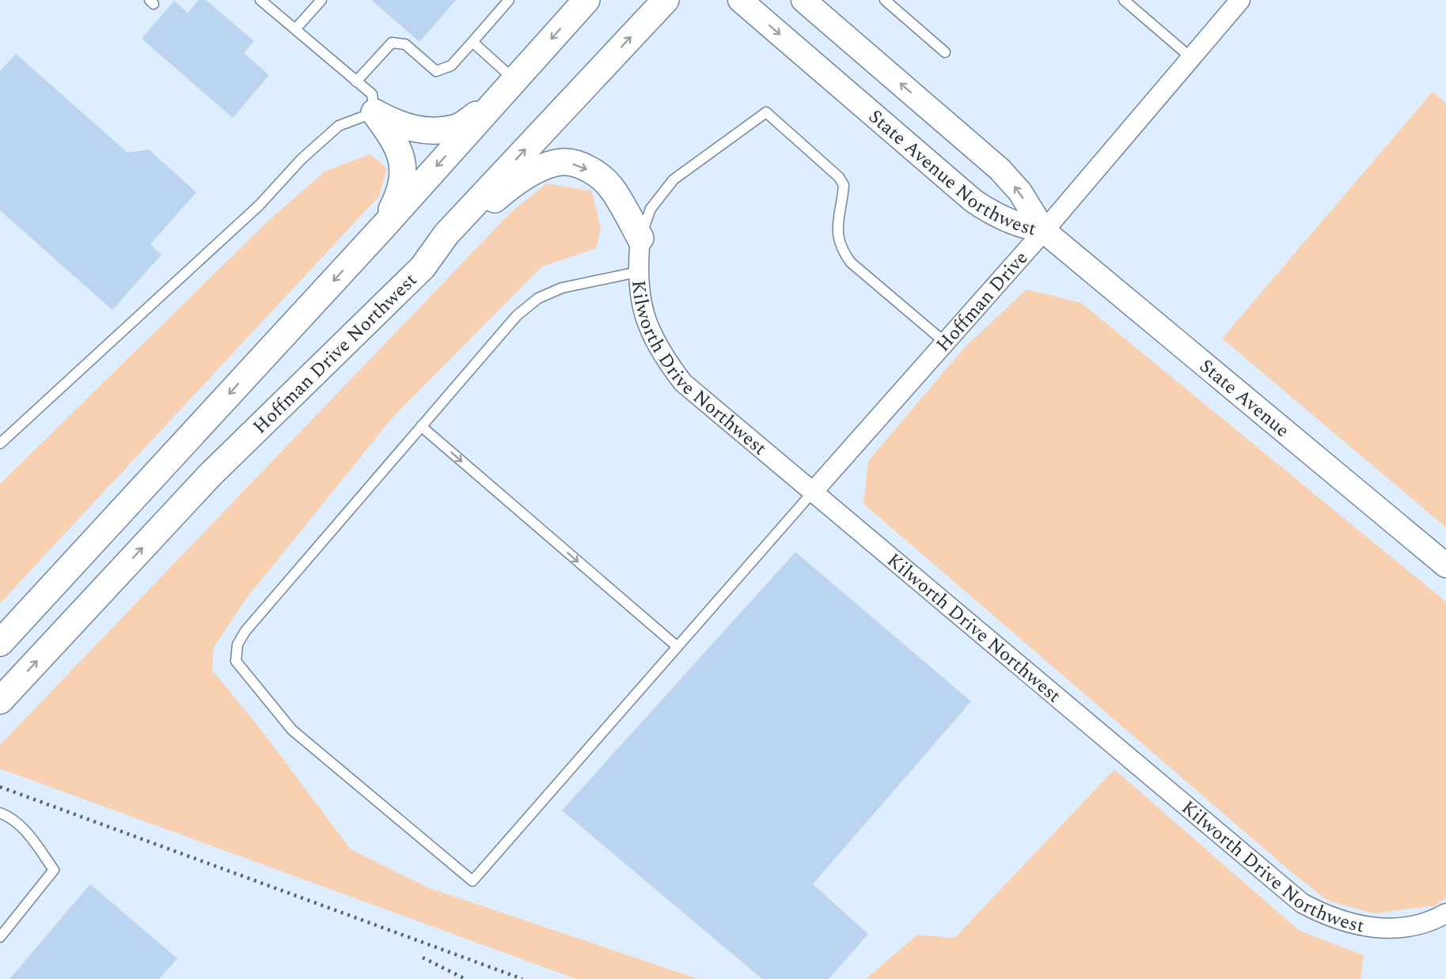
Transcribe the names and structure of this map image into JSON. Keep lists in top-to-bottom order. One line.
{"streets":{"main road":["Hoffman Drive Northwest"],"street":["State Avenue Northwest","Hoffman Drive","Kilworth Drive Northwest","State Avenue"]},"crossings":[["State Avenue Northwest","Hoffman Drive"],["State Avenue Northwest","State Avenue"],["Hoffman Drive","Kilworth Drive Northwest"],["Hoffman Drive","State Avenue"]]}
